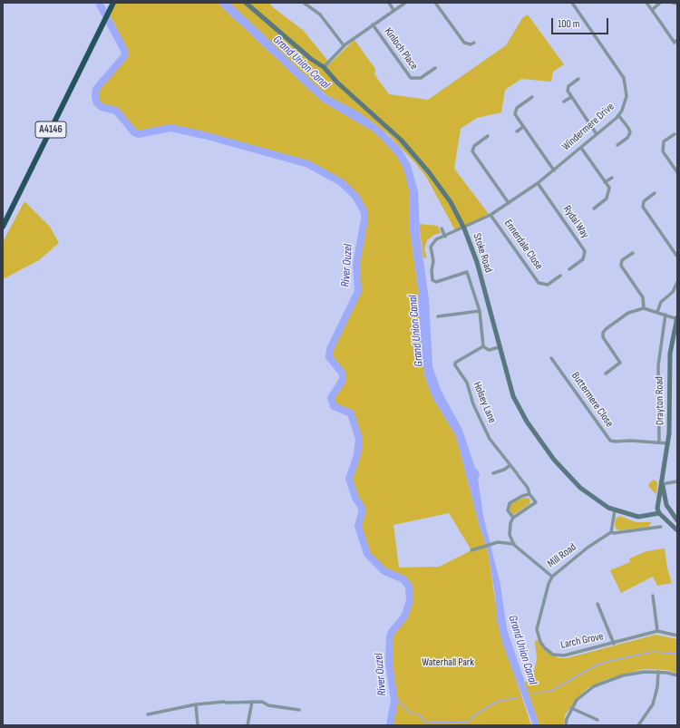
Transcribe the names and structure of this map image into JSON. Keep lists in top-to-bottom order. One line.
{"streets":{"highway":["A4146"],"street":["Kinloch Place","Windermere Drive","Rydal Way","Ennerdale Close","Stoke Road","Buttermere Close","Drayton Road","Holsey Lane","Mill Road","Larch Grove"]},"crossings":[["Windermere Drive","Rydal Way"],["Windermere Drive","Ennerdale Close"],["Windermere Drive","Stoke Road"],["Stoke Road","Drayton Road"],["Buttermere Close","Drayton Road"],["Mill Road","Larch Grove"]],"water":["Grand Union Canal","River Ouzel"],"parks":["Waterhall Park"],"scale_bar":"100 m"}
